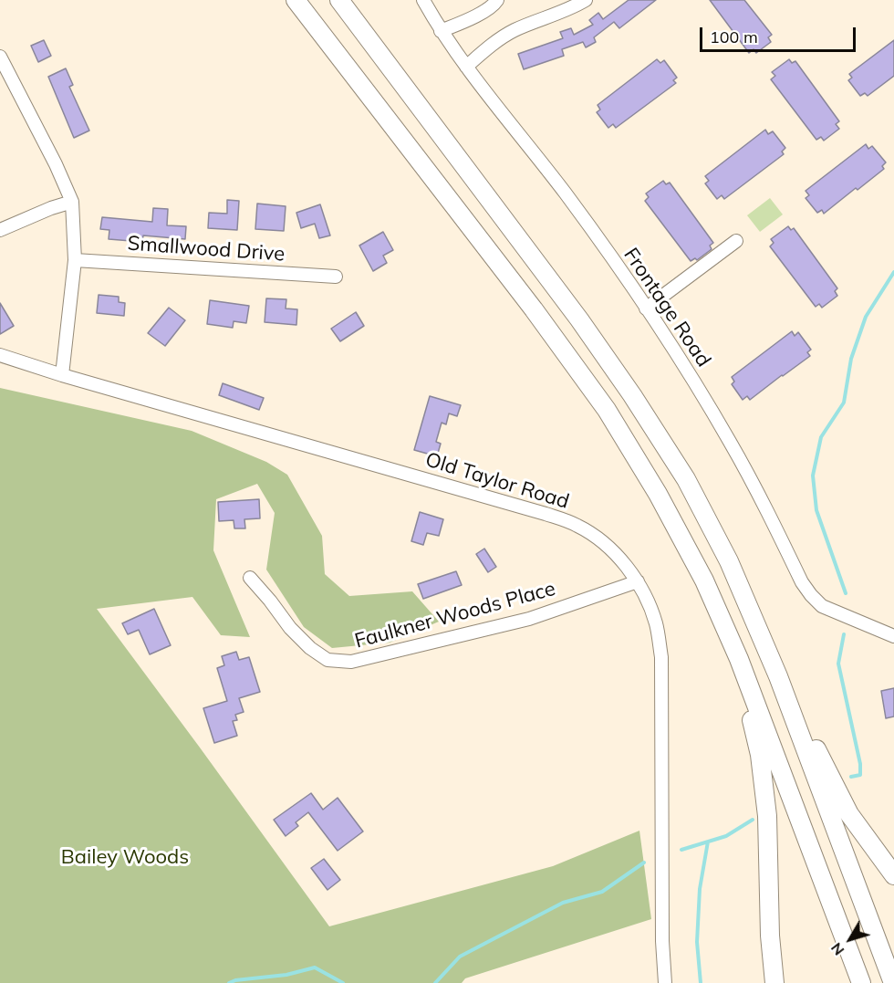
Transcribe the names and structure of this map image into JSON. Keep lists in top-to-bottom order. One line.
{"streets":{"street":["Smallwood Drive","Frontage Road","Old Taylor Road","Faulkner Woods Place"]},"crossings":[["Old Taylor Road","Faulkner Woods Place"]],"parks":["Bailey Woods"],"scale_bar":"100 m","north":"bottom left"}
